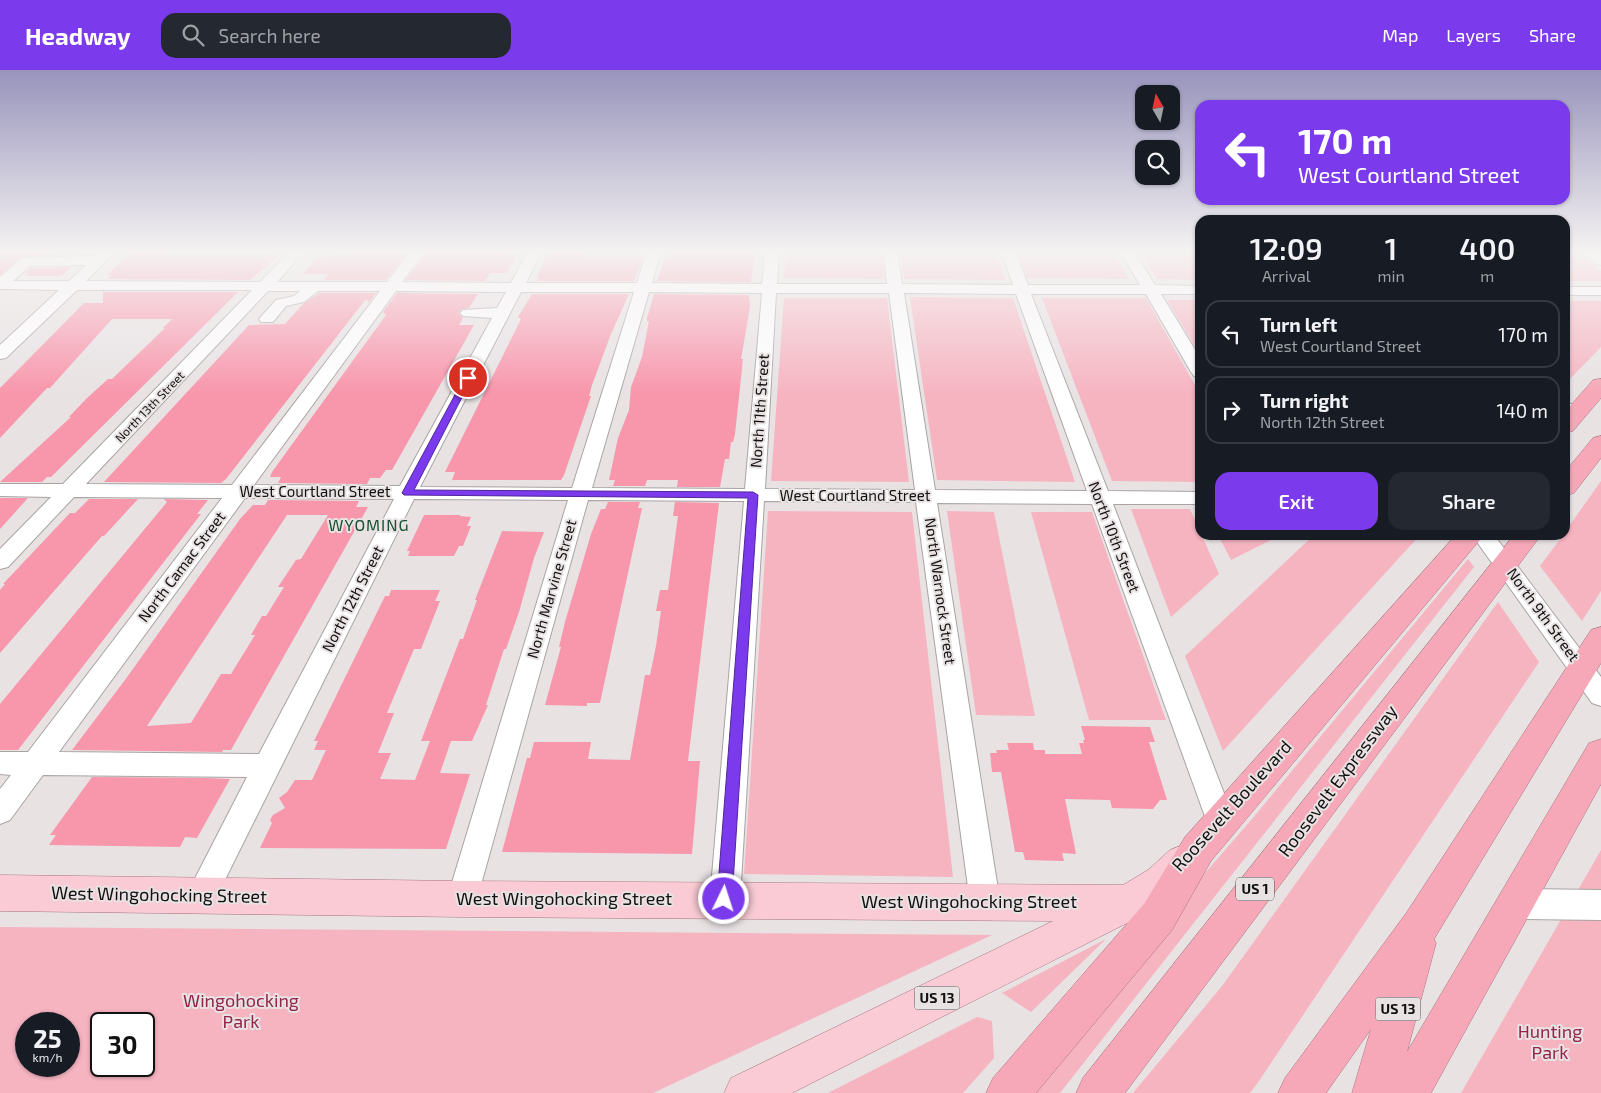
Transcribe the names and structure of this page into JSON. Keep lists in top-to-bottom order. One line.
{"streets":{"highway":["Roosevelt Expressway","Roosevelt Boulevard","US 1","US 13"],"main road":["West Wingohocking Street"],"street":["North 13th Street","North 11th Street","West Courtland Street","North 10th Street","North Camac Street","North Marvine Street","North Warnock Street","North 12th Street","North 9th Street"]},"crossings":[["North 13th Street","West Courtland Street"],["North 11th Street","West Courtland Street"],["North 11th Street","West Wingohocking Street"],["West Courtland Street","North 10th Street"],["West Courtland Street","North Camac Street"],["West Courtland Street","North Marvine Street"],["West Courtland Street","North Warnock Street"],["West Courtland Street","North 12th Street"],["North 10th Street","Roosevelt Boulevard"],["North Marvine Street","West Wingohocking Street"],["North Warnock Street","West Wingohocking Street"],["North 12th Street","West Wingohocking Street"],["North 9th Street","Roosevelt Expressway"],["North 9th Street","US 1"],["Roosevelt Expressway","US 1"],["Roosevelt Boulevard","West Wingohocking Street"]],"districts":["WYOMING"],"parks":["Wingohocking Park","Hunting Park"],"north":"top","page":{"header":"Headway","search":"Search here","nav":["Map","Layers","Share"],"turn":["170 m","West Courtland Street"],"eta":["12:09","Arrival","1","min","400","m"],"list":[{"name":"Turn left","note":"West Courtland Street","value":"170 m"},{"name":"Turn right","note":"North 12th Street","value":"140 m"}],"buttons":["Exit","Share"],"speed":"25 km/h","limit":"30"}}
